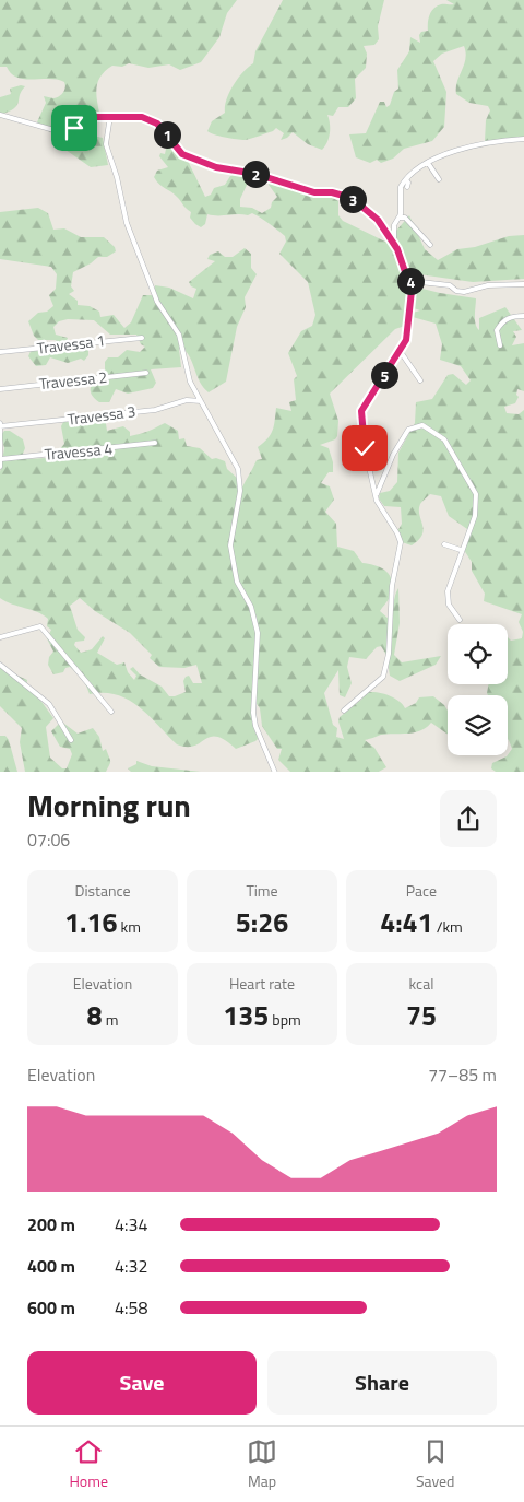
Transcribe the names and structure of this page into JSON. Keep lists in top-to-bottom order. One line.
{"streets":{"street":["Travessa 1","Travessa 2","Travessa 3","Travessa 4"]},"page":{"pins":["1","2","3","4","5"],"heading":["Morning run","07:06"],"stats":[["Distance","1.16 km"],["Time","5:26"],["Pace","4:41 /km"],["Elevation","8 m"],["Heart rate","135 bpm"],["kcal","75"]],"chart":["Elevation","77–85 m"],"list":[{"name":"200 m","note":"4:34"},{"name":"400 m","note":"4:32"},{"name":"600 m","note":"4:58"}],"buttons":["Save","Share"],"tabs":["Home","Map","Saved"]}}
